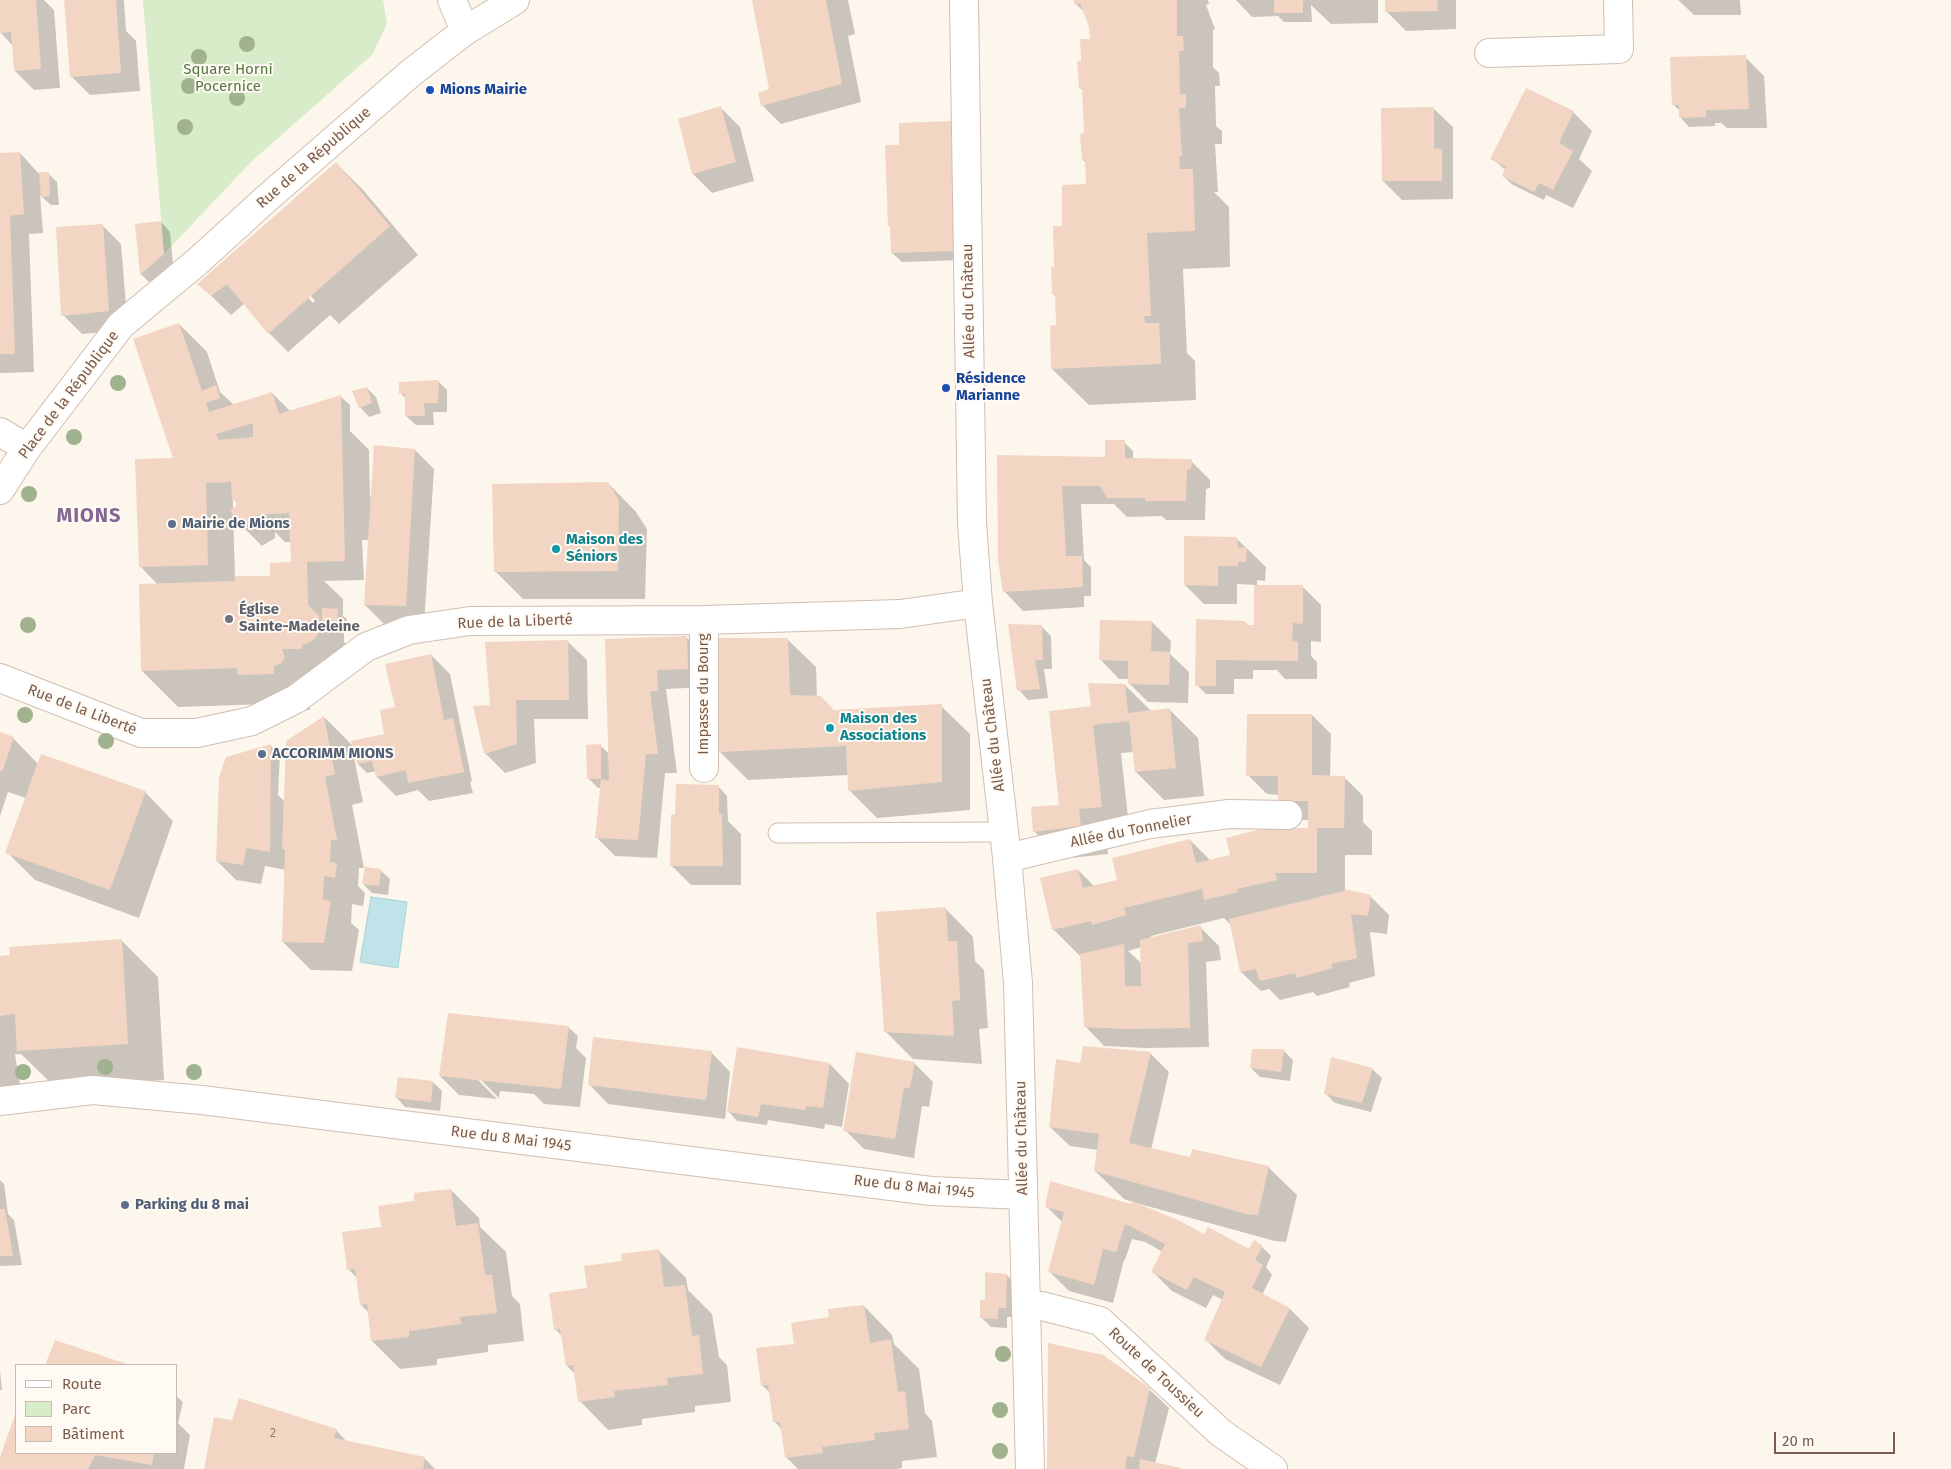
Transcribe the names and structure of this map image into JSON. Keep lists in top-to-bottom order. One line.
{"streets":{"street":["Rue de la République","Allée du Château","Place de la République","Rue de la Liberté","Impasse du Bourg","Allée du Tonnelier","Rue du 8 Mai 1945","Route de Toussieu"]},"crossings":[["Rue de la République","Place de la République"],["Allée du Château","Rue de la Liberté"],["Allée du Château","Allée du Tonnelier"],["Allée du Château","Rue du 8 Mai 1945"],["Allée du Château","Route de Toussieu"],["Rue de la Liberté","Impasse du Bourg"]],"districts":["MIONS"],"parks":["Square Horni Pocernice"],"places":["Mions Mairie","Résidence Marianne","Mairie de Mions","Maison des Séniors","Église Sainte-Madeleine","Maison des Associations","ACCORIMM MIONS","Parking du 8 mai"],"house_numbers":["2"],"legend":["Route","Parc","Bâtiment"],"scale_bar":"20 m"}
